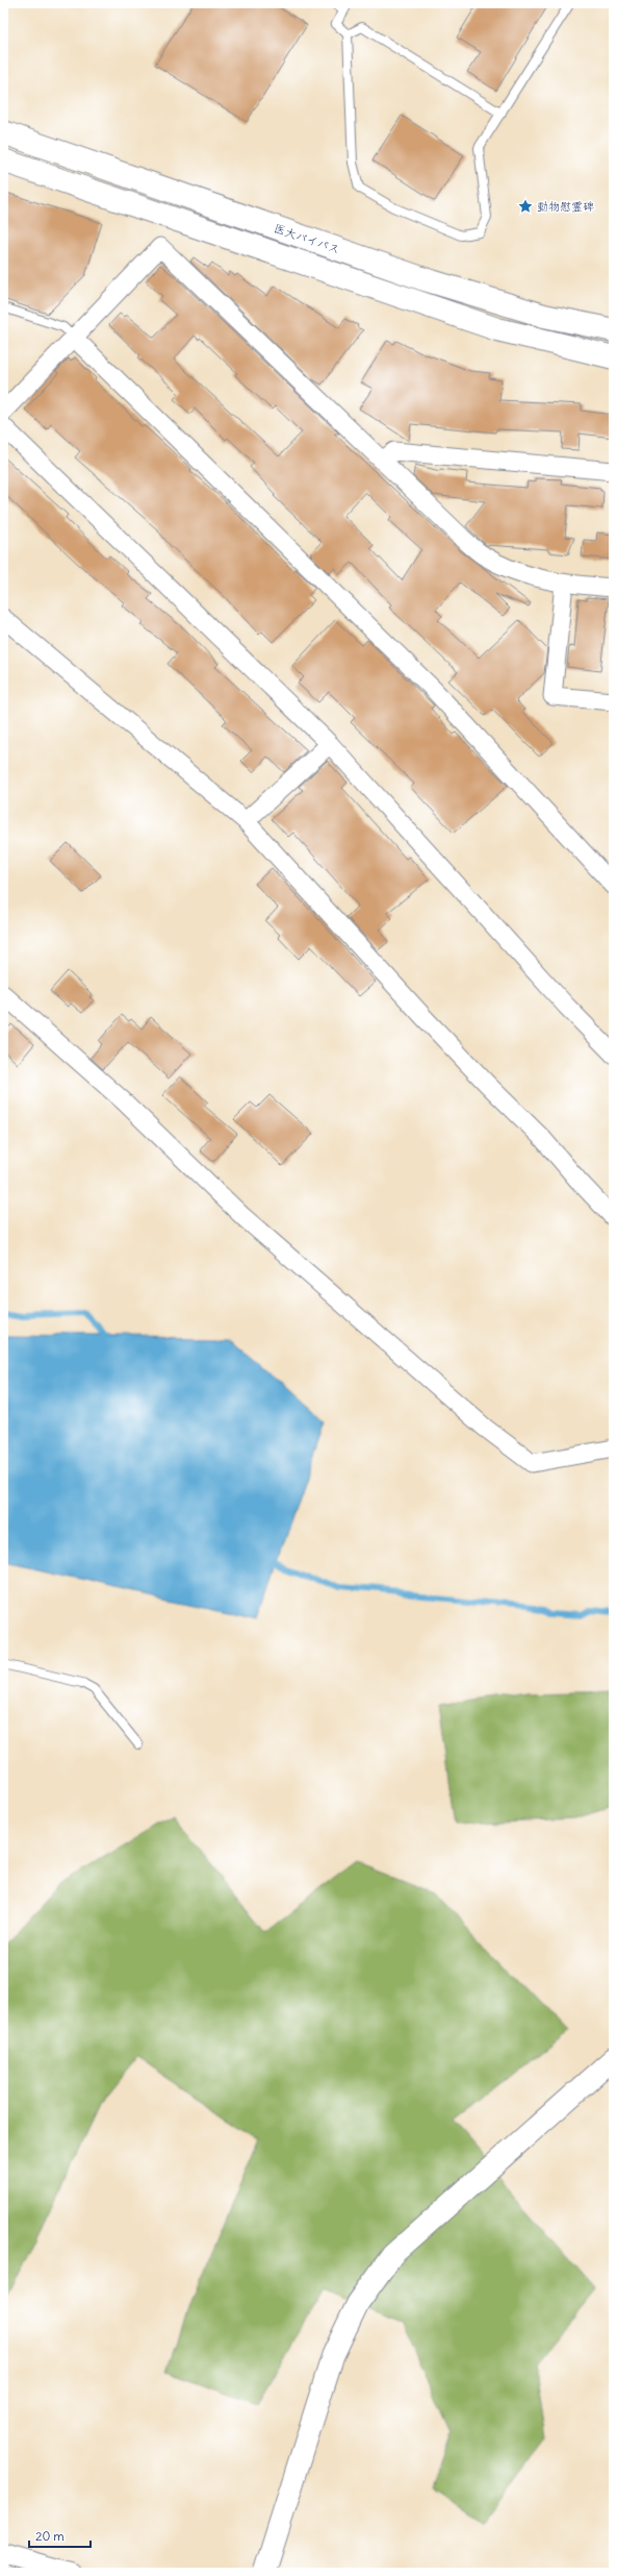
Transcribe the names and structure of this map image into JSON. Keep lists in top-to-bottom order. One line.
{"streets":{"main road":["医大バイパス"]},"places":{"place":["動物慰霊碑"]},"scale_bar":"20 m"}
